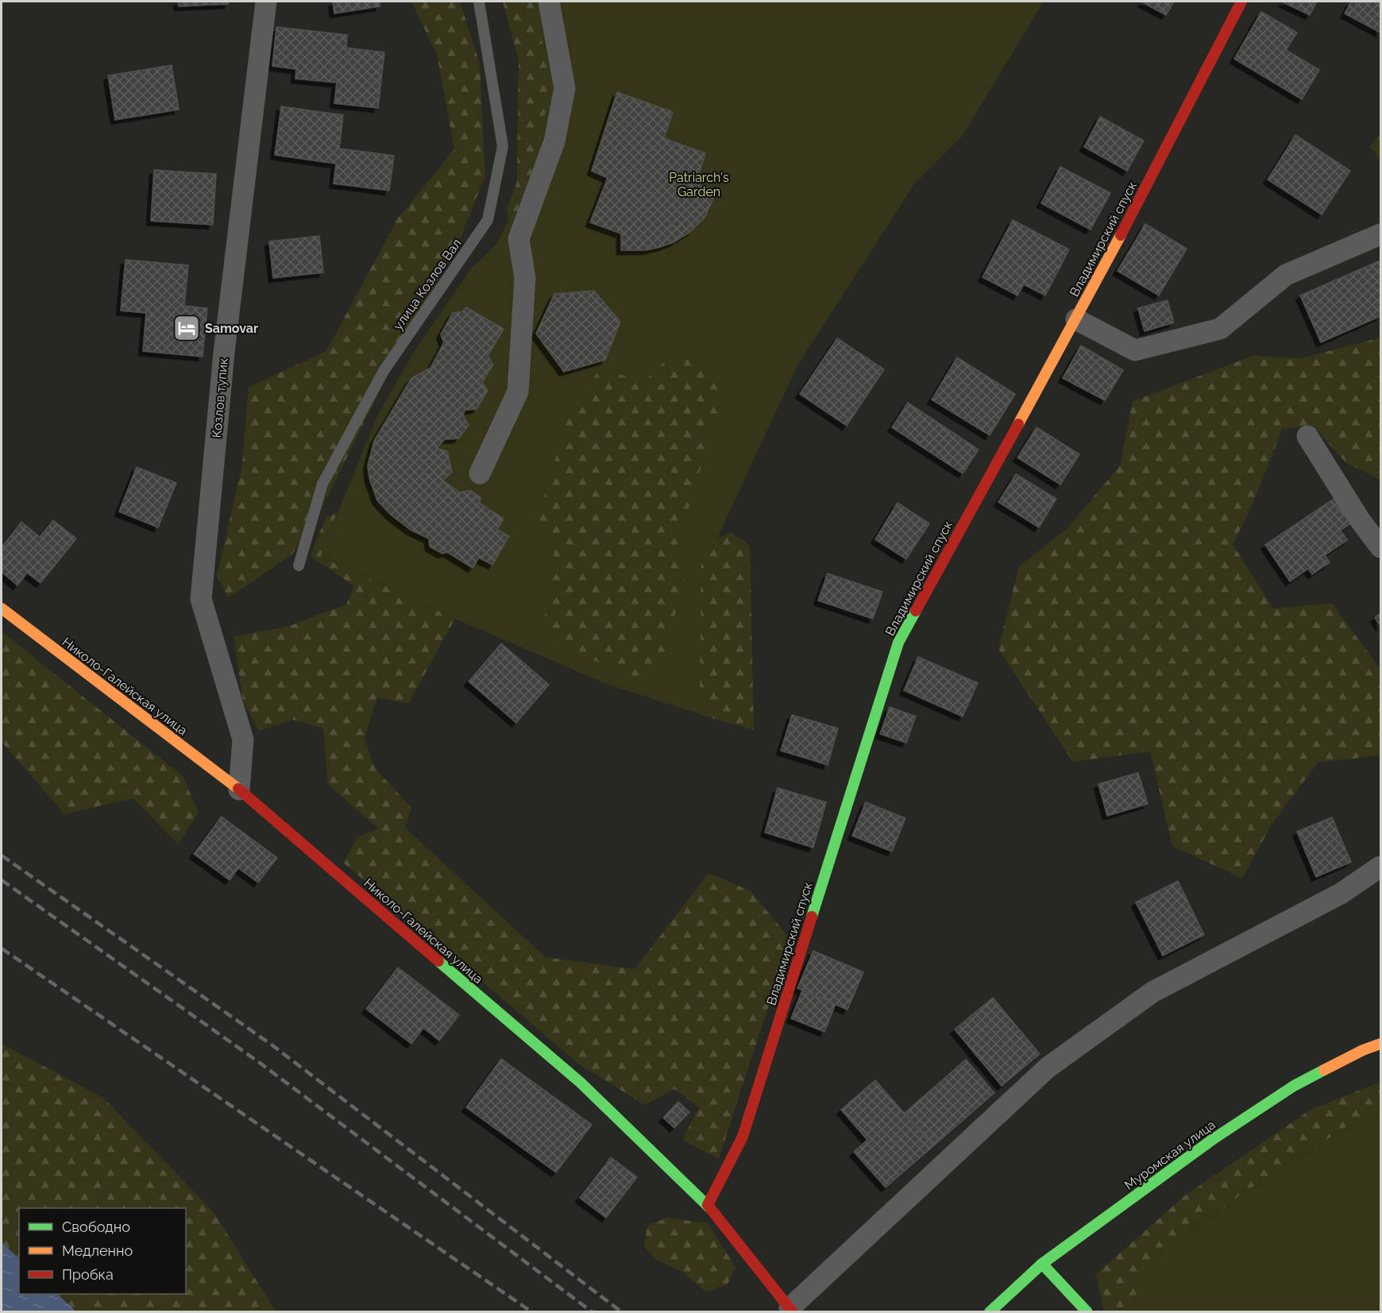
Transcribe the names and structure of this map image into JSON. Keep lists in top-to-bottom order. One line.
{"streets":{"street":["Владимирский спуск","Козлов тупик","Николо-Галейская улица","Муромская улица"],"lane":["улица Козлов Вал"]},"crossings":[["Владимирский спуск","Николо-Галейская улица"],["Козлов тупик","Николо-Галейская улица"]],"parks":["Patriarch's Garden"],"places":{"hotel":["Samovar"]},"legend":["Свободно","Медленно","Пробка"]}
